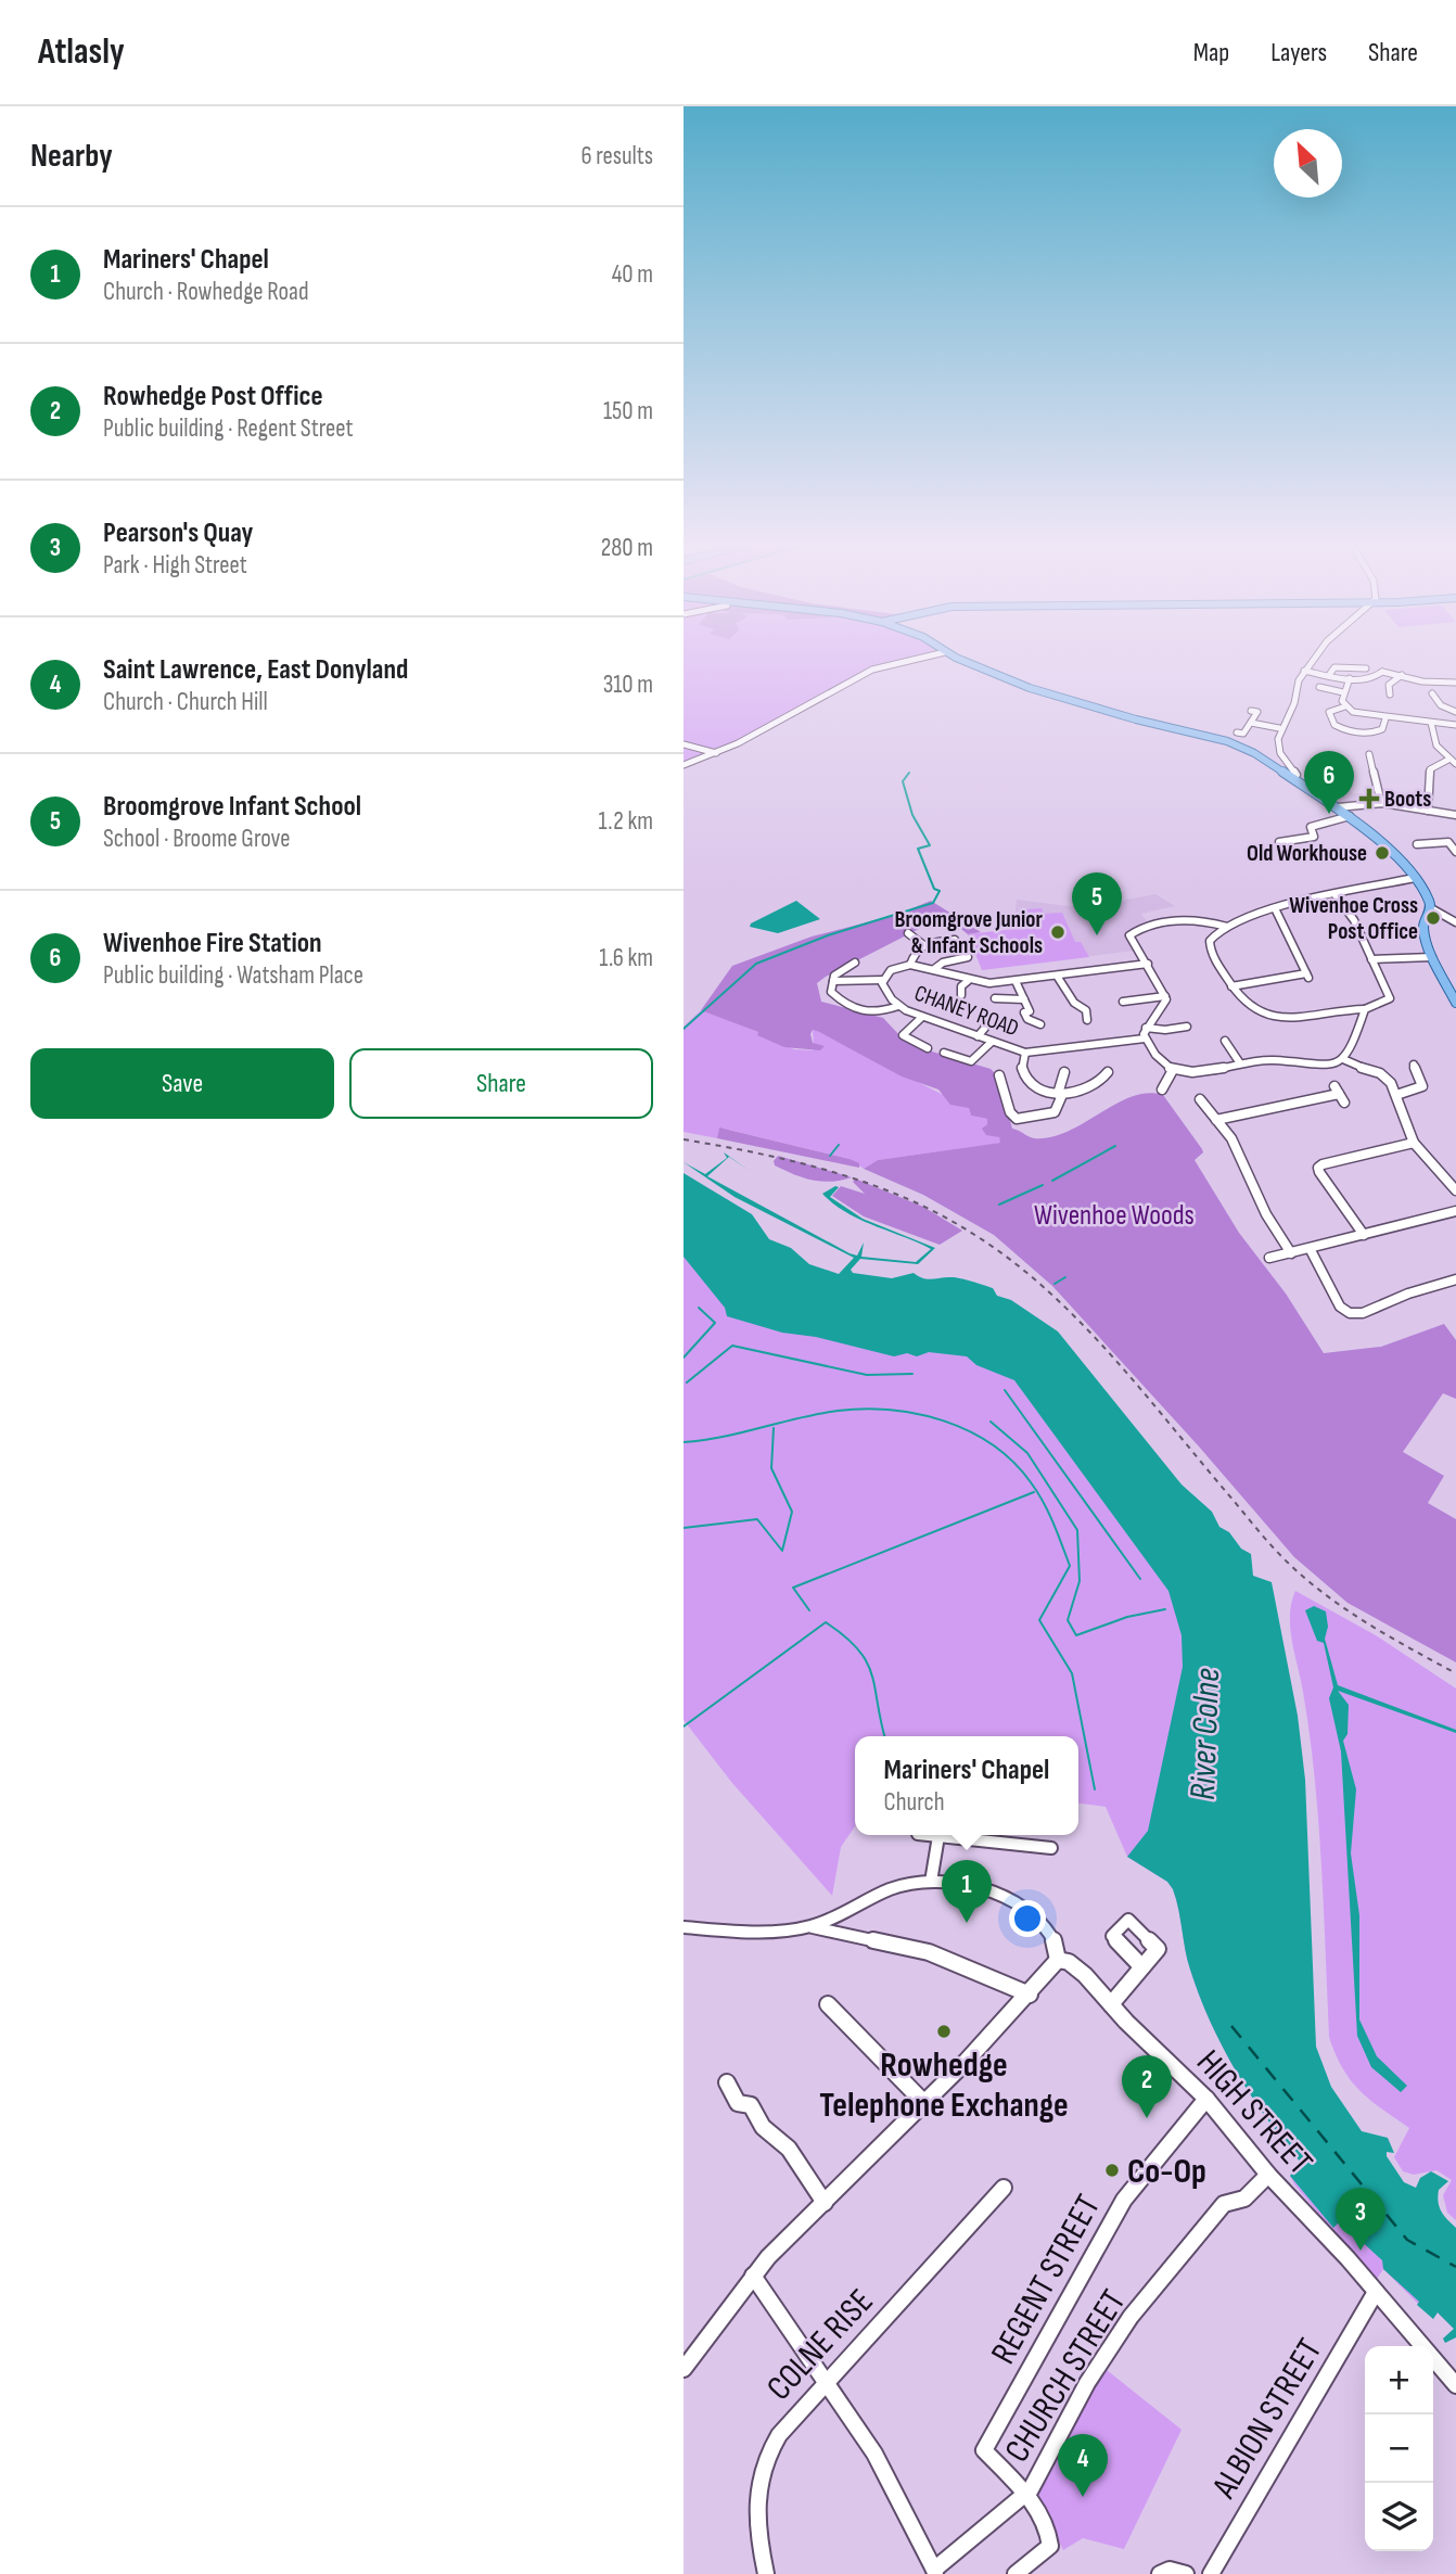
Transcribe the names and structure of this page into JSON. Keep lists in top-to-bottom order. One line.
{"streets":{"street":["CHANEY ROAD","HIGH STREET","REGENT STREET","COLNE RISE","CHURCH STREET","ALBION STREET"]},"crossings":[["HIGH STREET","REGENT STREET"],["HIGH STREET","CHURCH STREET"],["HIGH STREET","ALBION STREET"],["REGENT STREET","CHURCH STREET"]],"water":["River Colne"],"parks":["Wivenhoe Woods"],"places":{"health":["Boots"],"other":["Old Workhouse","Wivenhoe Cross Post Office","Broomgrove Junior & Infant Schools","Rowhedge Telephone Exchange","Co-Op"]},"north":"top left","page":{"header":"Atlasly","nav":["Map","Layers","Share"],"heading":["Nearby","6 results"],"list":[{"mark":"1","name":"Mariners' Chapel","note":"Church · Rowhedge Road","value":"40 m"},{"mark":"2","name":"Rowhedge Post Office","note":"Public building · Regent Street","value":"150 m"},{"mark":"3","name":"Pearson's Quay","note":"Park · High Street","value":"280 m"},{"mark":"4","name":"Saint Lawrence, East Donyland","note":"Church · Church Hill","value":"310 m"},{"mark":"5","name":"Broomgrove Infant School","note":"School · Broome Grove","value":"1.2 km"},{"mark":"6","name":"Wivenhoe Fire Station","note":"Public building · Watsham Place","value":"1.6 km"}],"pins":["6","5","1","2","3","4"],"buttons":["Save","Share"],"popup":["Mariners' Chapel","Church"],"map_buttons":["+","−"]}}
